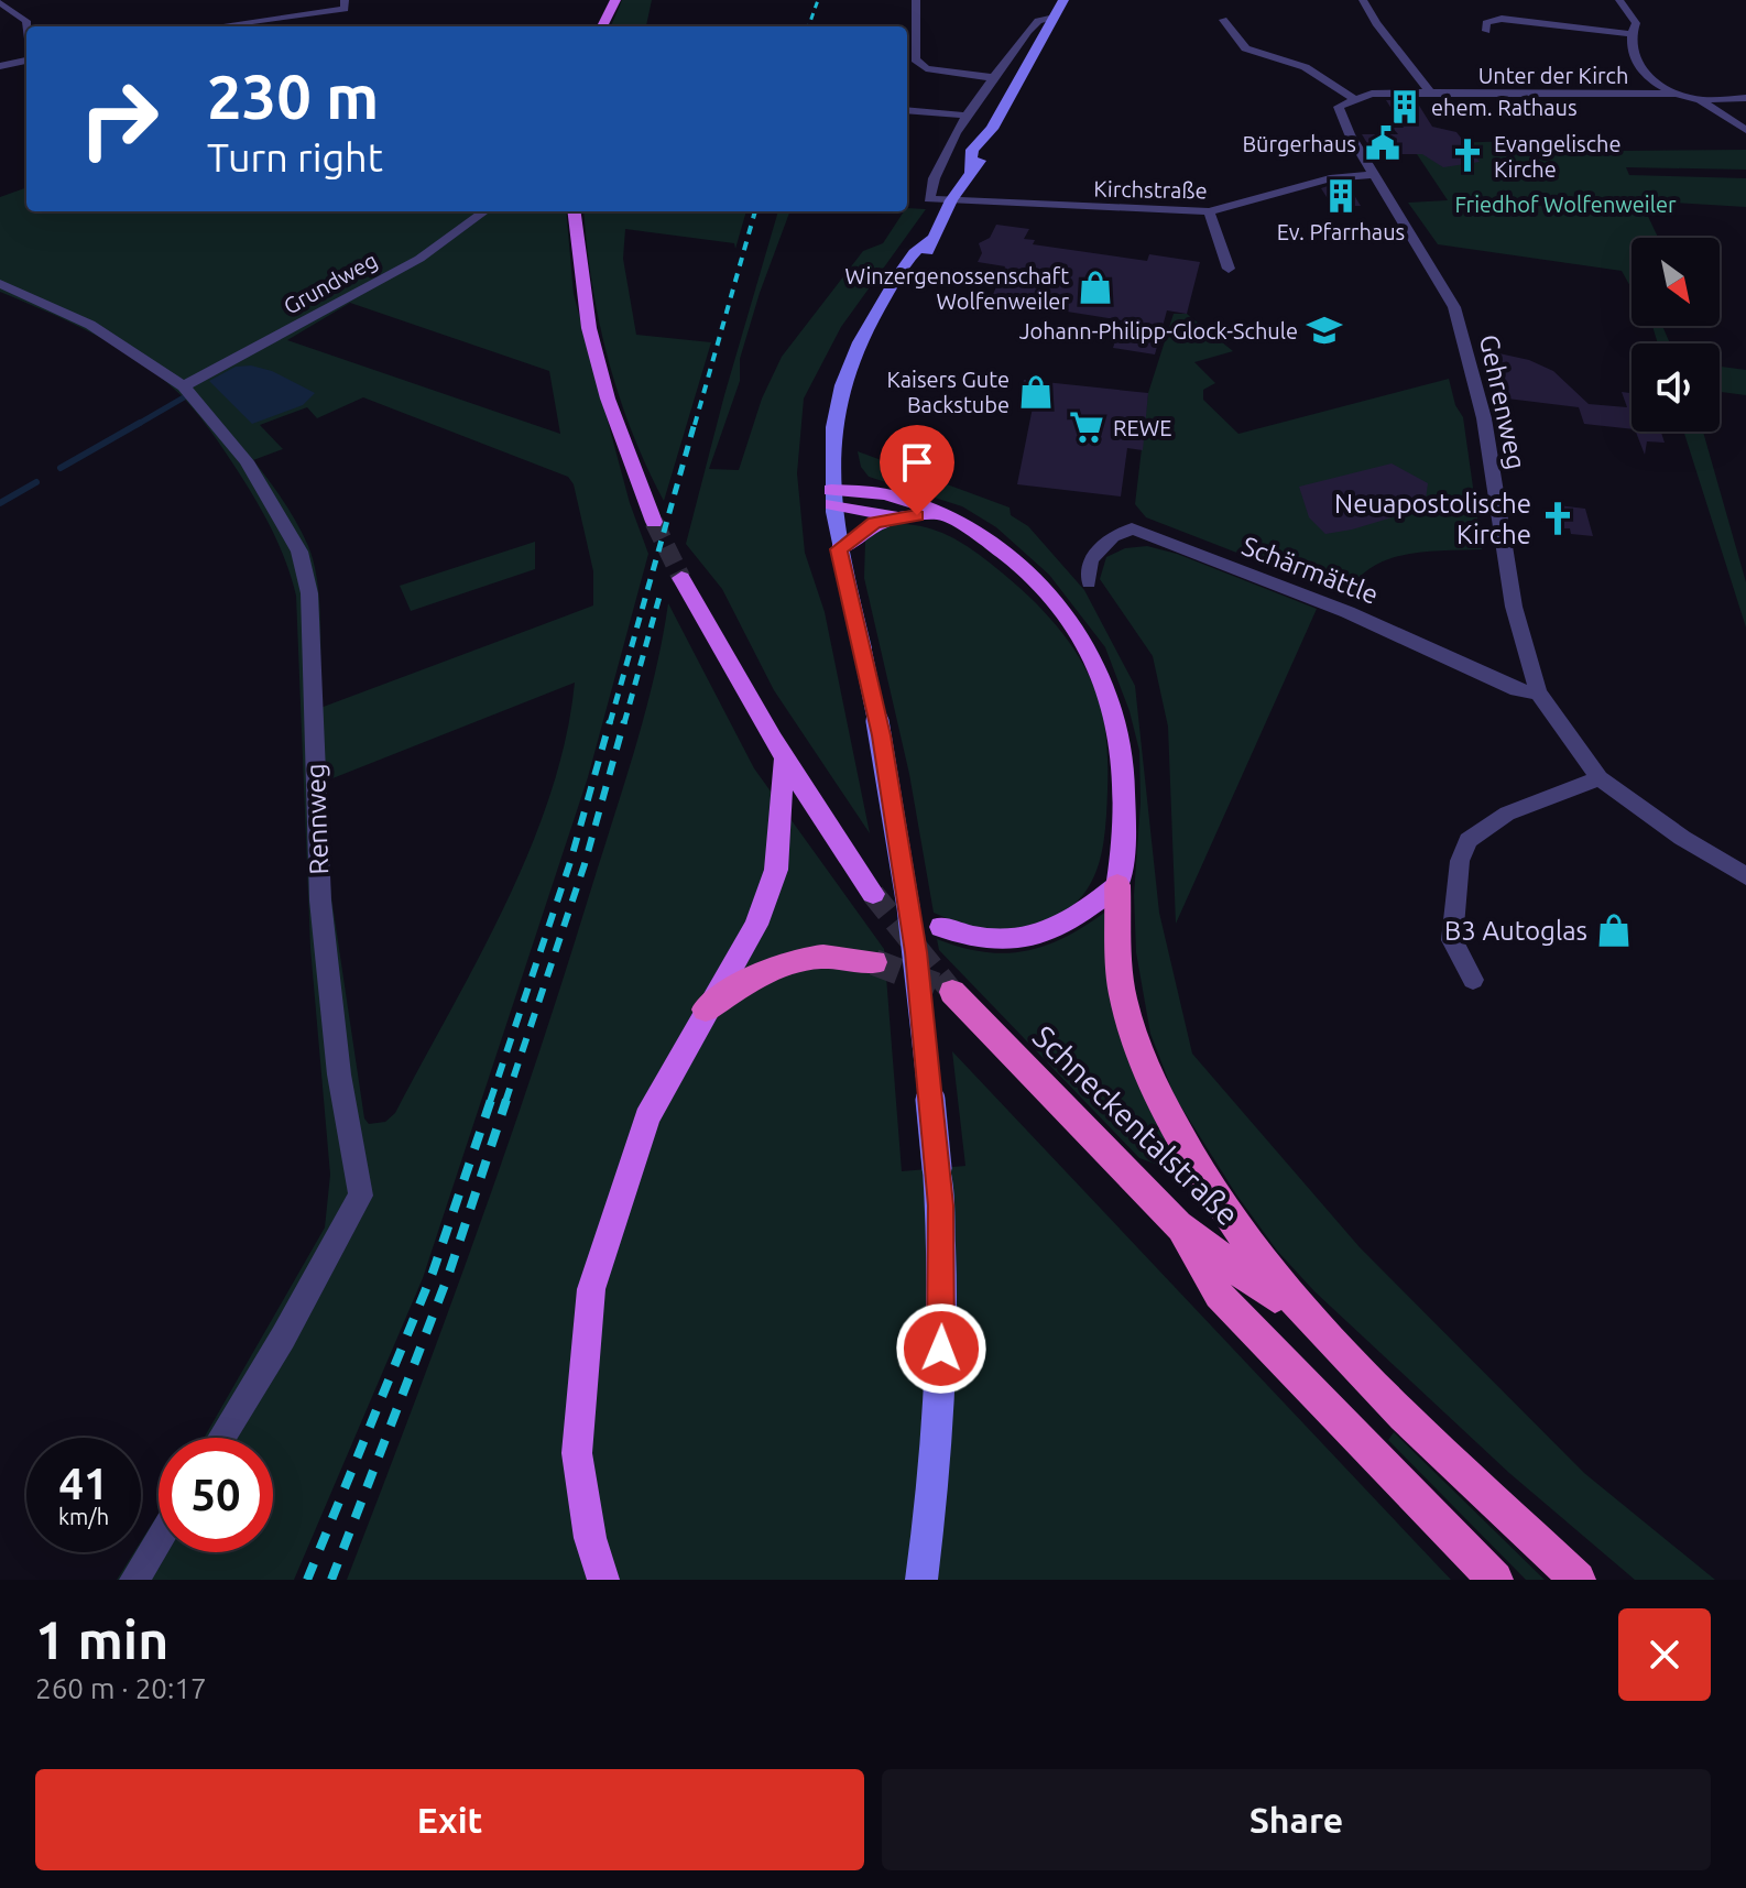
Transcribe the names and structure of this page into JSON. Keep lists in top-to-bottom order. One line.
{"streets":{"highway":["Schneckentalstraße"],"street":["Unter der Kirch","Kirchstraße","Grundweg","Gehrenweg","Schärmättle","Rennweg"]},"crossings":[["Kirchstraße","Gehrenweg"],["Grundweg","Rennweg"],["Gehrenweg","Schärmättle"]],"parks":["Friedhof Wolfenweiler"],"places":{"building":["ehem. Rathaus","Ev. Pfarrhaus"],"public building":["Bürgerhaus"],"church":["Evangelische Kirche","Neuapostolische Kirche"],"shop":["Winzergenossenschaft Wolfenweiler","Kaisers Gute Backstube","B3 Autoglas"],"school or university":["Johann-Philipp-Glock-Schule"],"supermarket":["REWE"]},"north":"bottom right","page":{"turn":["230 m","Turn right"],"speed":"41 km/h","limit":"50","heading":["1 min","260 m · 20:17"],"buttons":["Exit","Share"]}}
